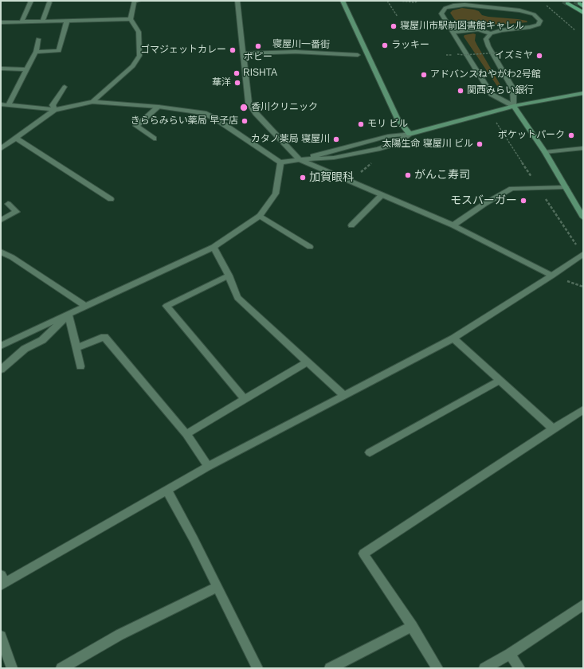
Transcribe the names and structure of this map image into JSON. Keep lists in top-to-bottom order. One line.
{"streets":{"street":["寝屋川一番街"]},"places":["寝屋川市駅前図書館キャレル","ラッキー","ポピー","ゴマジェットカレー","イズミヤ","RISHTA","アドバンスねやがわ2号館","華洋","関西みらい銀行","香川クリニック","きららみらい薬局 早子店","モリ ビル","ポケットパーク","カタノ薬局 寝屋川","太陽生命 寝屋川 ビル","がんこ寿司","加賀眼科","モスバーガー"]}
